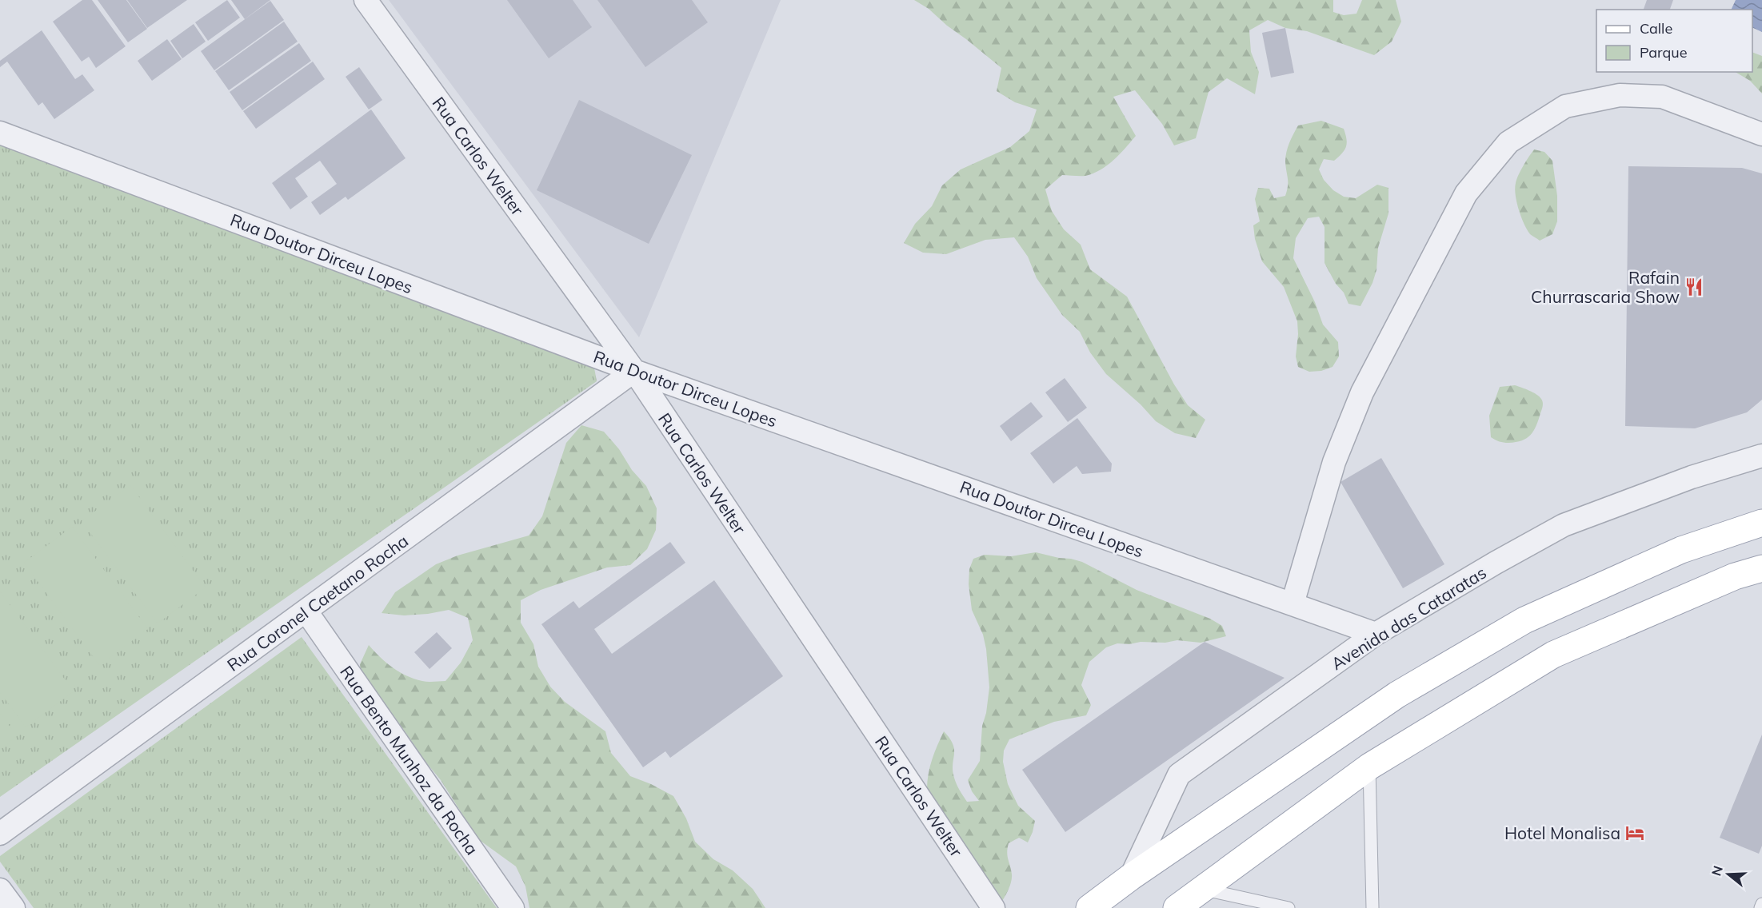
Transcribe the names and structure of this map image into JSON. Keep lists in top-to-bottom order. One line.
{"streets":{"main road":["Avenida das Cataratas"],"street":["Rua Carlos Welter","Rua Doutor Dirceu Lopes","Rua Coronel Caetano Rocha","Rua Bento Munhoz da Rocha"]},"crossings":[["Rua Carlos Welter","Rua Doutor Dirceu Lopes"],["Rua Carlos Welter","Rua Coronel Caetano Rocha"],["Rua Doutor Dirceu Lopes","Rua Coronel Caetano Rocha"],["Rua Doutor Dirceu Lopes","Avenida das Cataratas"],["Rua Coronel Caetano Rocha","Rua Bento Munhoz da Rocha"]],"places":{"restaurant":["Rafain Churrascaria Show"],"hotel":["Hotel Monalisa"]},"legend":["Calle","Parque"],"north":"left"}
